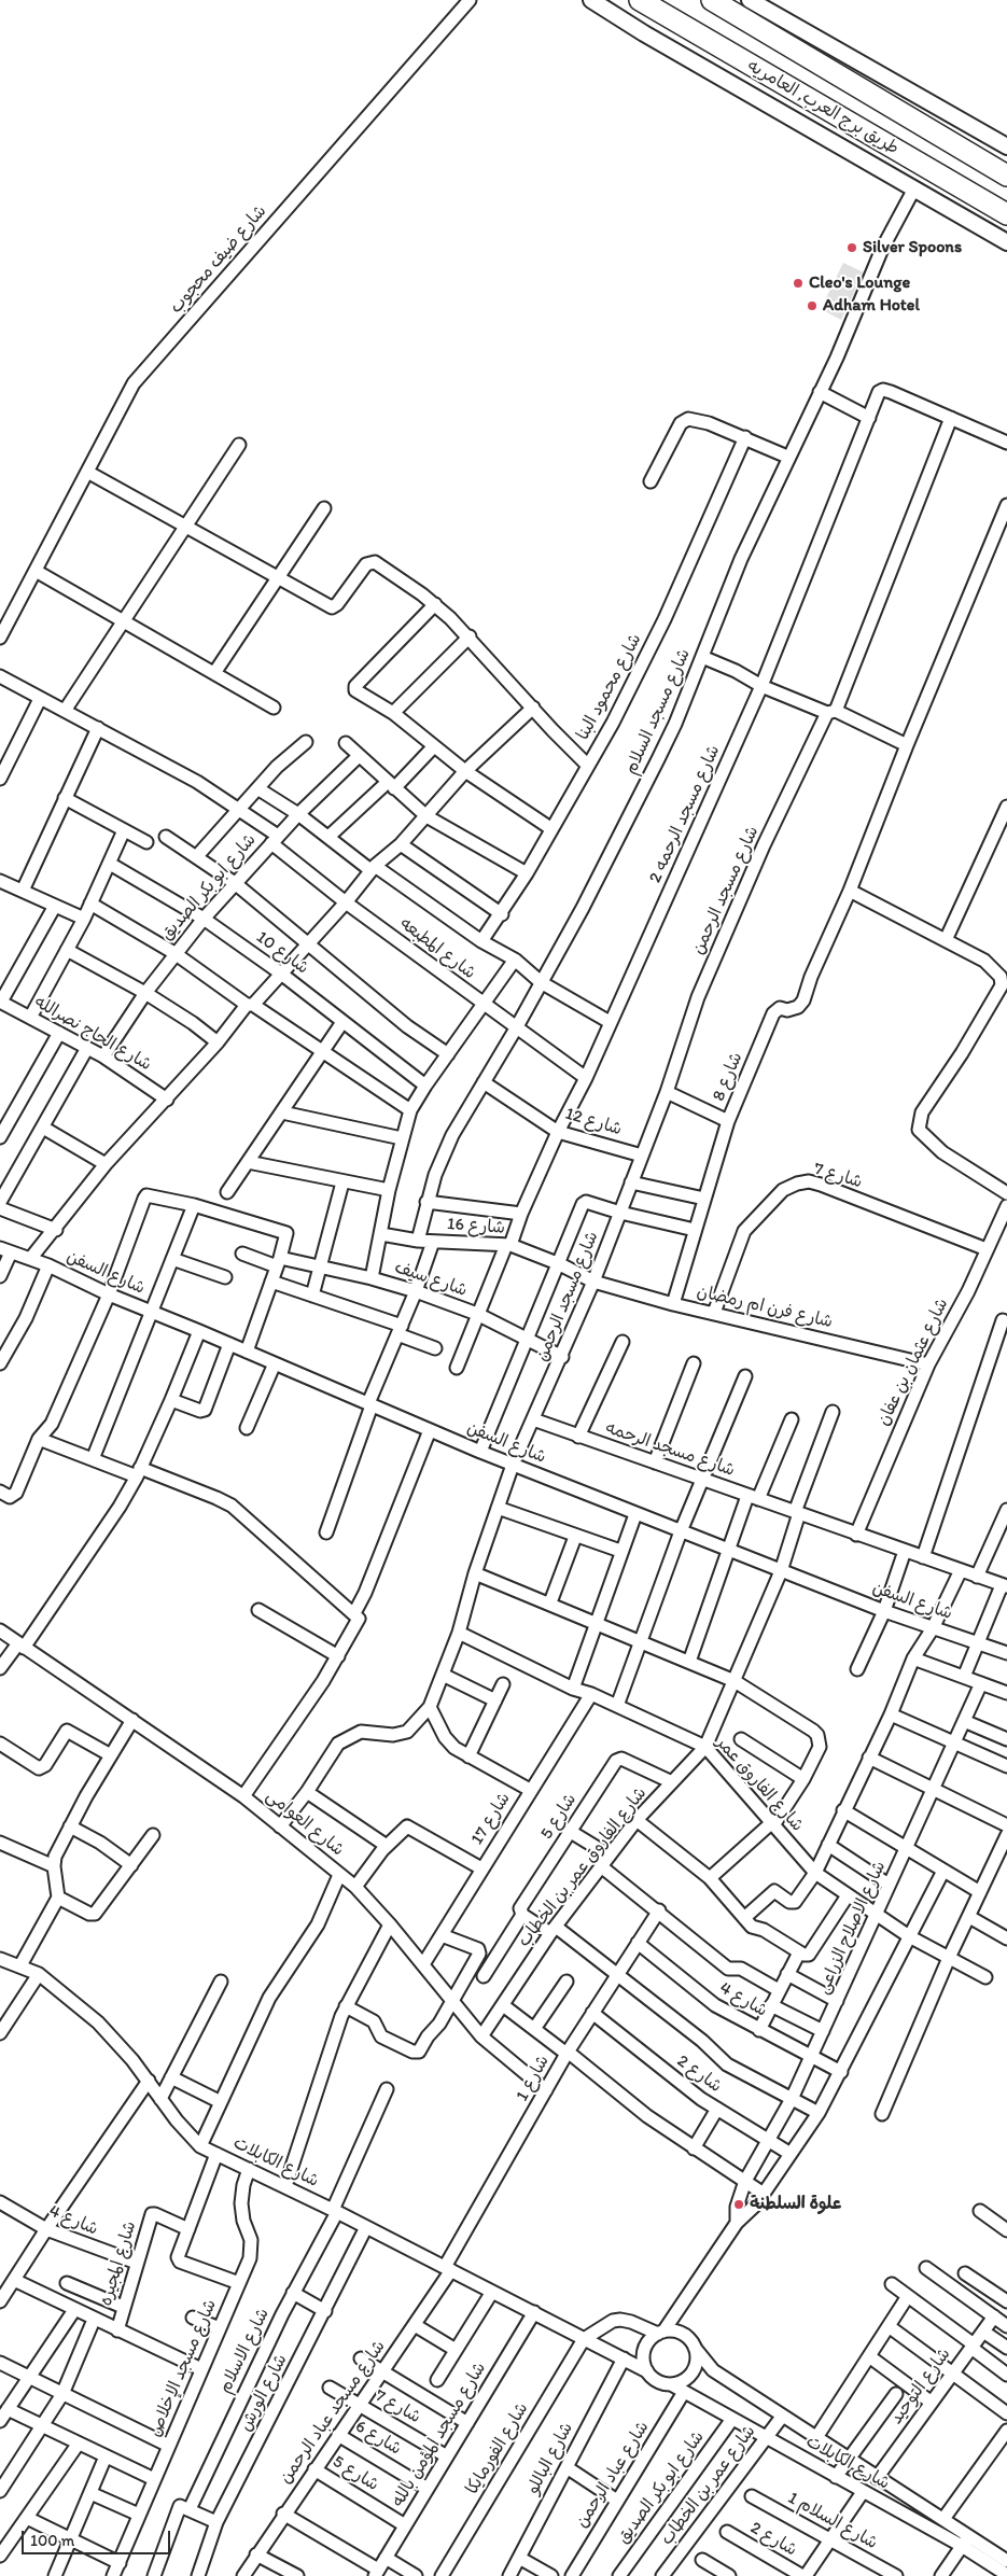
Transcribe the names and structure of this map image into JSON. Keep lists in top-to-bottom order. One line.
{"streets":{"highway":["طريق برج العرب, العامريه"],"street":["شارع ضيف محجوب","شارع محمود البنا","شارع مسجد السلام","شارع مسجد الرحمه 2","شارع ابو بكر الصديق","شارع مسجد الرحمن","شارع المطبعه","شارع 10","شارع الحاج نصرالله","شارع 8","شارع 12","شارع 7","شارع 16","شارع السفن","شارع سيف","شارع فرن ام رمضان","شارع عثمان بن عفان","شارع مسجد الرحمه","شارع الفاروق عمر","شارع 5","شارع 17","شارع العوامى","شارع الفاروق عمر بن الخطاب","شارع الاصلاح الزراعى","شارع 4","شارع 2","شارع 1","شارع الكابلات","شارع المجيره","شارع الاسلام","شارع مسجد الإخلاص","شارع التوحيد","شارع الورش","شارع مسجد عباد الرحمن","شارع مسجد المؤمن بالله","شارع 6","شارع الفورمايكا","شارع الباللو","شارع عباد الرحمن","شارع عمر بن الخطاب","شارع السلام 1"]},"crossings":[["شارع مسجد السلام","شارع المطبعه"],["شارع مسجد السلام","شارع 12"],["شارع مسجد السلام","شارع 16"],["شارع مسجد الرحمه 2","شارع مسجد الرحمن"],["شارع مسجد الرحمه 2","شارع المطبعه"],["شارع مسجد الرحمه 2","شارع 12"],["شارع مسجد الرحمه 2","شارع 16"],["شارع ابو بكر الصديق","شارع المطبعه"],["شارع ابو بكر الصديق","شارع 10"],["شارع ابو بكر الصديق","شارع الحاج نصرالله"],["شارع ابو بكر الصديق","شارع الكابلات"],["شارع مسجد الرحمن","شارع 12"],["شارع مسجد الرحمن","شارع 16"],["شارع مسجد الرحمن","شارع السفن"],["شارع مسجد الرحمن","شارع سيف"],["شارع مسجد الرحمن","شارع فرن ام رمضان"],["شارع مسجد الرحمن","شارع مسجد الرحمه"],["شارع مسجد الرحمن","شارع الفاروق عمر"],["شارع مسجد الرحمن","شارع العوامى"],["شارع 8","شارع فرن ام رمضان"],["شارع 7","شارع فرن ام رمضان"],["شارع 7","شارع عثمان بن عفان"],["شارع 7","شارع مسجد عباد الرحمن"],["شارع 7","شارع مسجد المؤمن بالله"],["شارع 16","شارع فرن ام رمضان"],["شارع السفن","شارع الفاروق عمر بن الخطاب"],["شارع فرن ام رمضان","شارع عثمان بن عفان"],["شارع عثمان بن عفان","شارع مسجد الرحمه"],["شارع مسجد الرحمه","شارع الفاروق عمر بن الخطاب"],["شارع الفاروق عمر","شارع 17"],["شارع الفاروق عمر","شارع الفاروق عمر بن الخطاب"],["شارع الفاروق عمر","شارع الاصلاح الزراعى"],["شارع 5","شارع الفاروق عمر بن الخطاب"],["شارع 5","شارع مسجد عباد الرحمن"],["شارع 5","شارع مسجد المؤمن بالله"],["شارع 17","شارع العوامى"],["شارع العوامى","شارع الفاروق عمر بن الخطاب"],["شارع العوامى","شارع 1"],["شارع الاصلاح الزراعى","شارع 4"],["شارع الاصلاح الزراعى","شارع 2"],["شارع 4","شارع 1"],["شارع 4","شارع المجيره"],["شارع 2","شارع 1"],["شارع 1","شارع الكابلات"],["شارع 1","شارع مسجد عباد الرحمن"],["شارع الكابلات","شارع الاسلام"],["شارع الكابلات","شارع مسجد الإخلاص"],["شارع الكابلات","شارع التوحيد"],["شارع الكابلات","شارع الورش"],["شارع الكابلات","شارع مسجد عباد الرحمن"],["شارع الكابلات","شارع مسجد المؤمن بالله"],["شارع الكابلات","شارع الفورمايكا"],["شارع الكابلات","شارع الباللو"],["شارع الكابلات","شارع عباد الرحمن"],["شارع الكابلات","شارع عمر بن الخطاب"],["شارع مسجد عباد الرحمن","شارع 6"],["شارع مسجد المؤمن بالله","شارع 6"]],"places":["Silver Spoons","Cleo's Lounge","Adham Hotel","علوة السلطنة"],"scale_bar":"100 m"}
